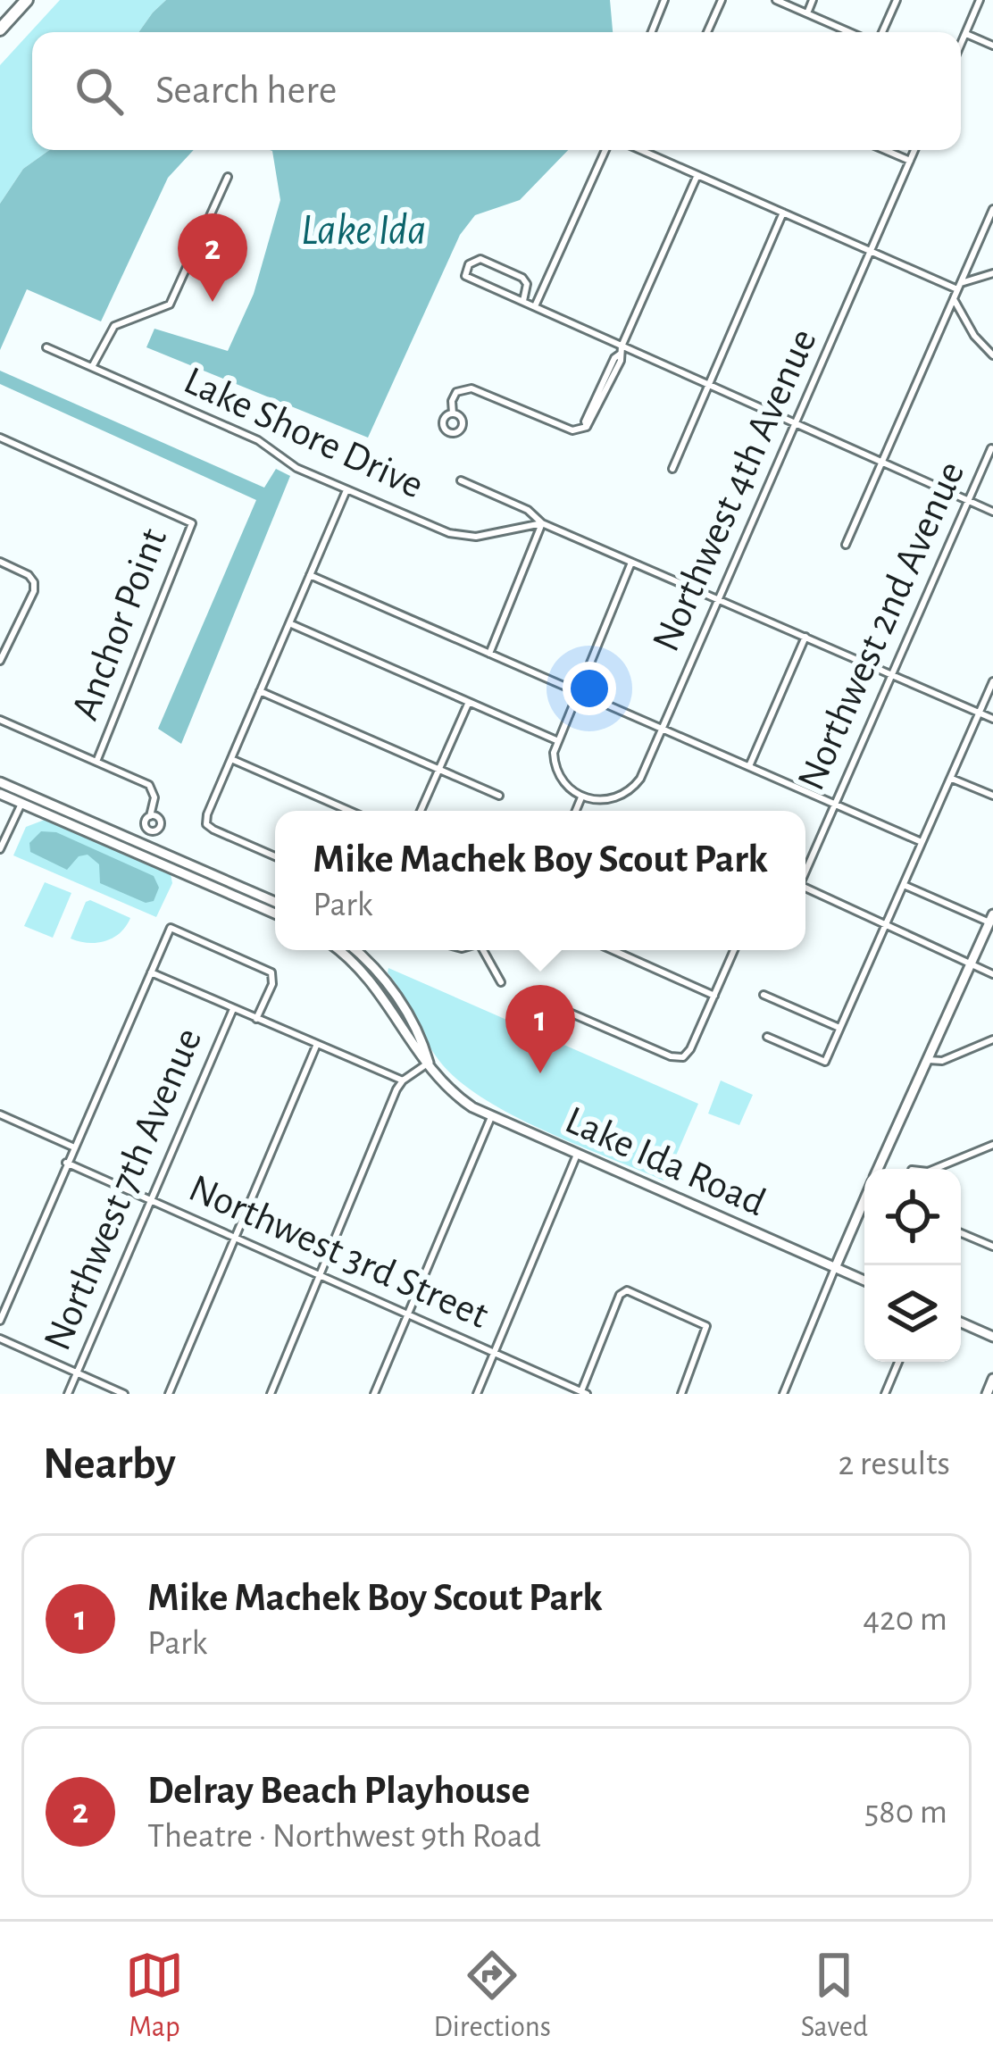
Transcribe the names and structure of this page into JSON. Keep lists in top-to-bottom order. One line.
{"streets":{"street":["Lake Shore Drive","Northwest 4th Avenue","Anchor Point","Northwest 2nd Avenue","Lake Ida Road","Northwest 7th Avenue","Northwest 3rd Street"]},"crossings":[["Northwest 7th Avenue","Northwest 3rd Street"]],"water":["Lake Ida"],"page":{"search":"Search here","pins":["2","1"],"popup":["Mike Machek Boy Scout Park","Park"],"heading":["Nearby","2 results"],"list":[{"mark":"1","name":"Mike Machek Boy Scout Park","note":"Park","value":"420 m"},{"mark":"2","name":"Delray Beach Playhouse","note":"Theatre · Northwest 9th Road","value":"580 m"}],"nav":["Map","Directions","Saved"]}}
